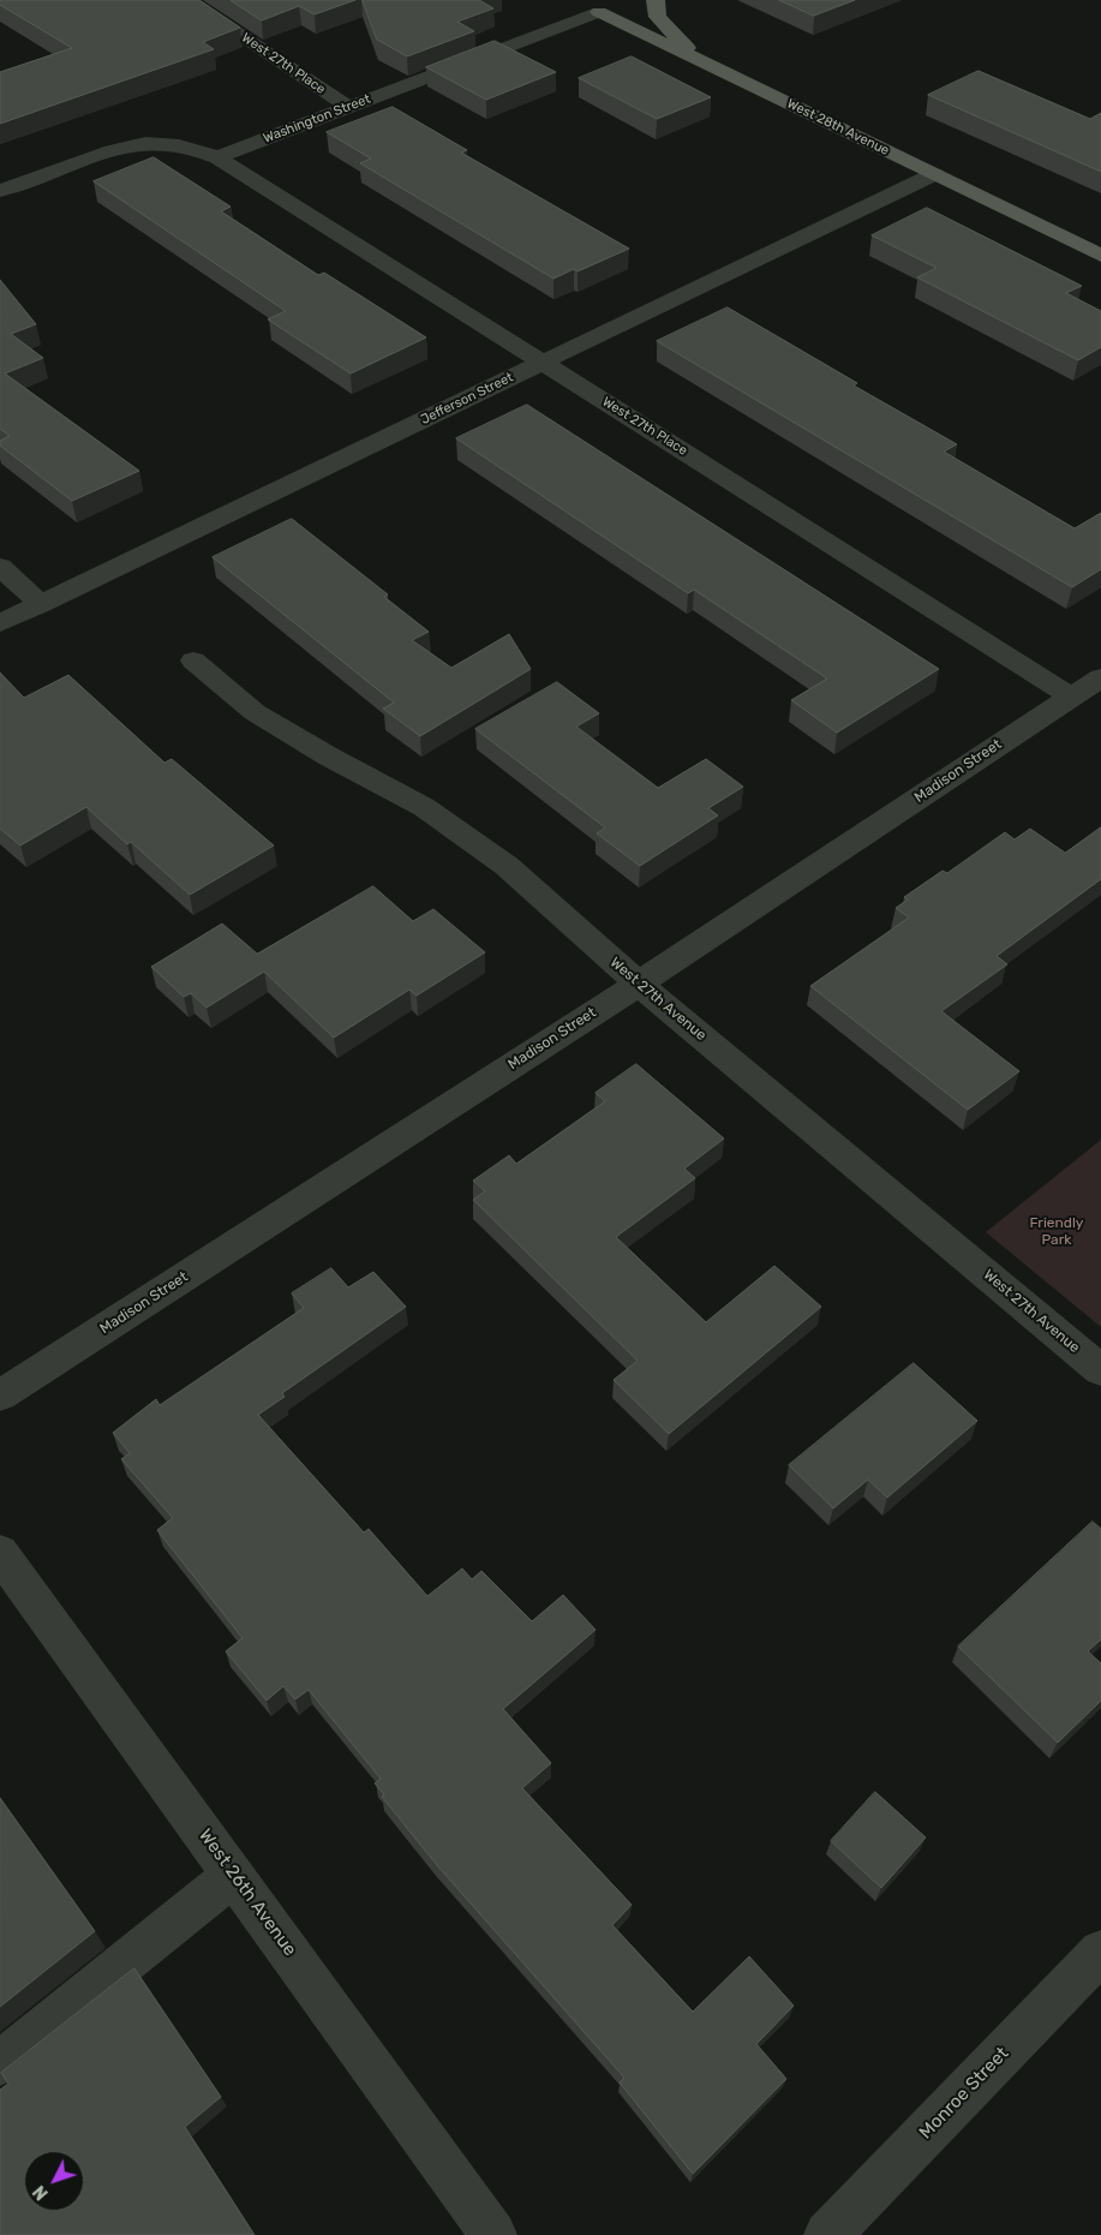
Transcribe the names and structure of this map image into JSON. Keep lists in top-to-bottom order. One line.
{"streets":{"main road":["Washington Street","West 28th Avenue"],"street":["West 27th Place","Jefferson Street","Madison Street","West 27th Avenue","West 26th Avenue","Monroe Street"]},"crossings":[["West 27th Place","Washington Street"],["West 27th Place","Jefferson Street"],["West 27th Place","Madison Street"],["Washington Street","West 28th Avenue"],["West 28th Avenue","Jefferson Street"],["Madison Street","West 27th Avenue"]],"parks":["Friendly Park"],"north":"bottom left"}
